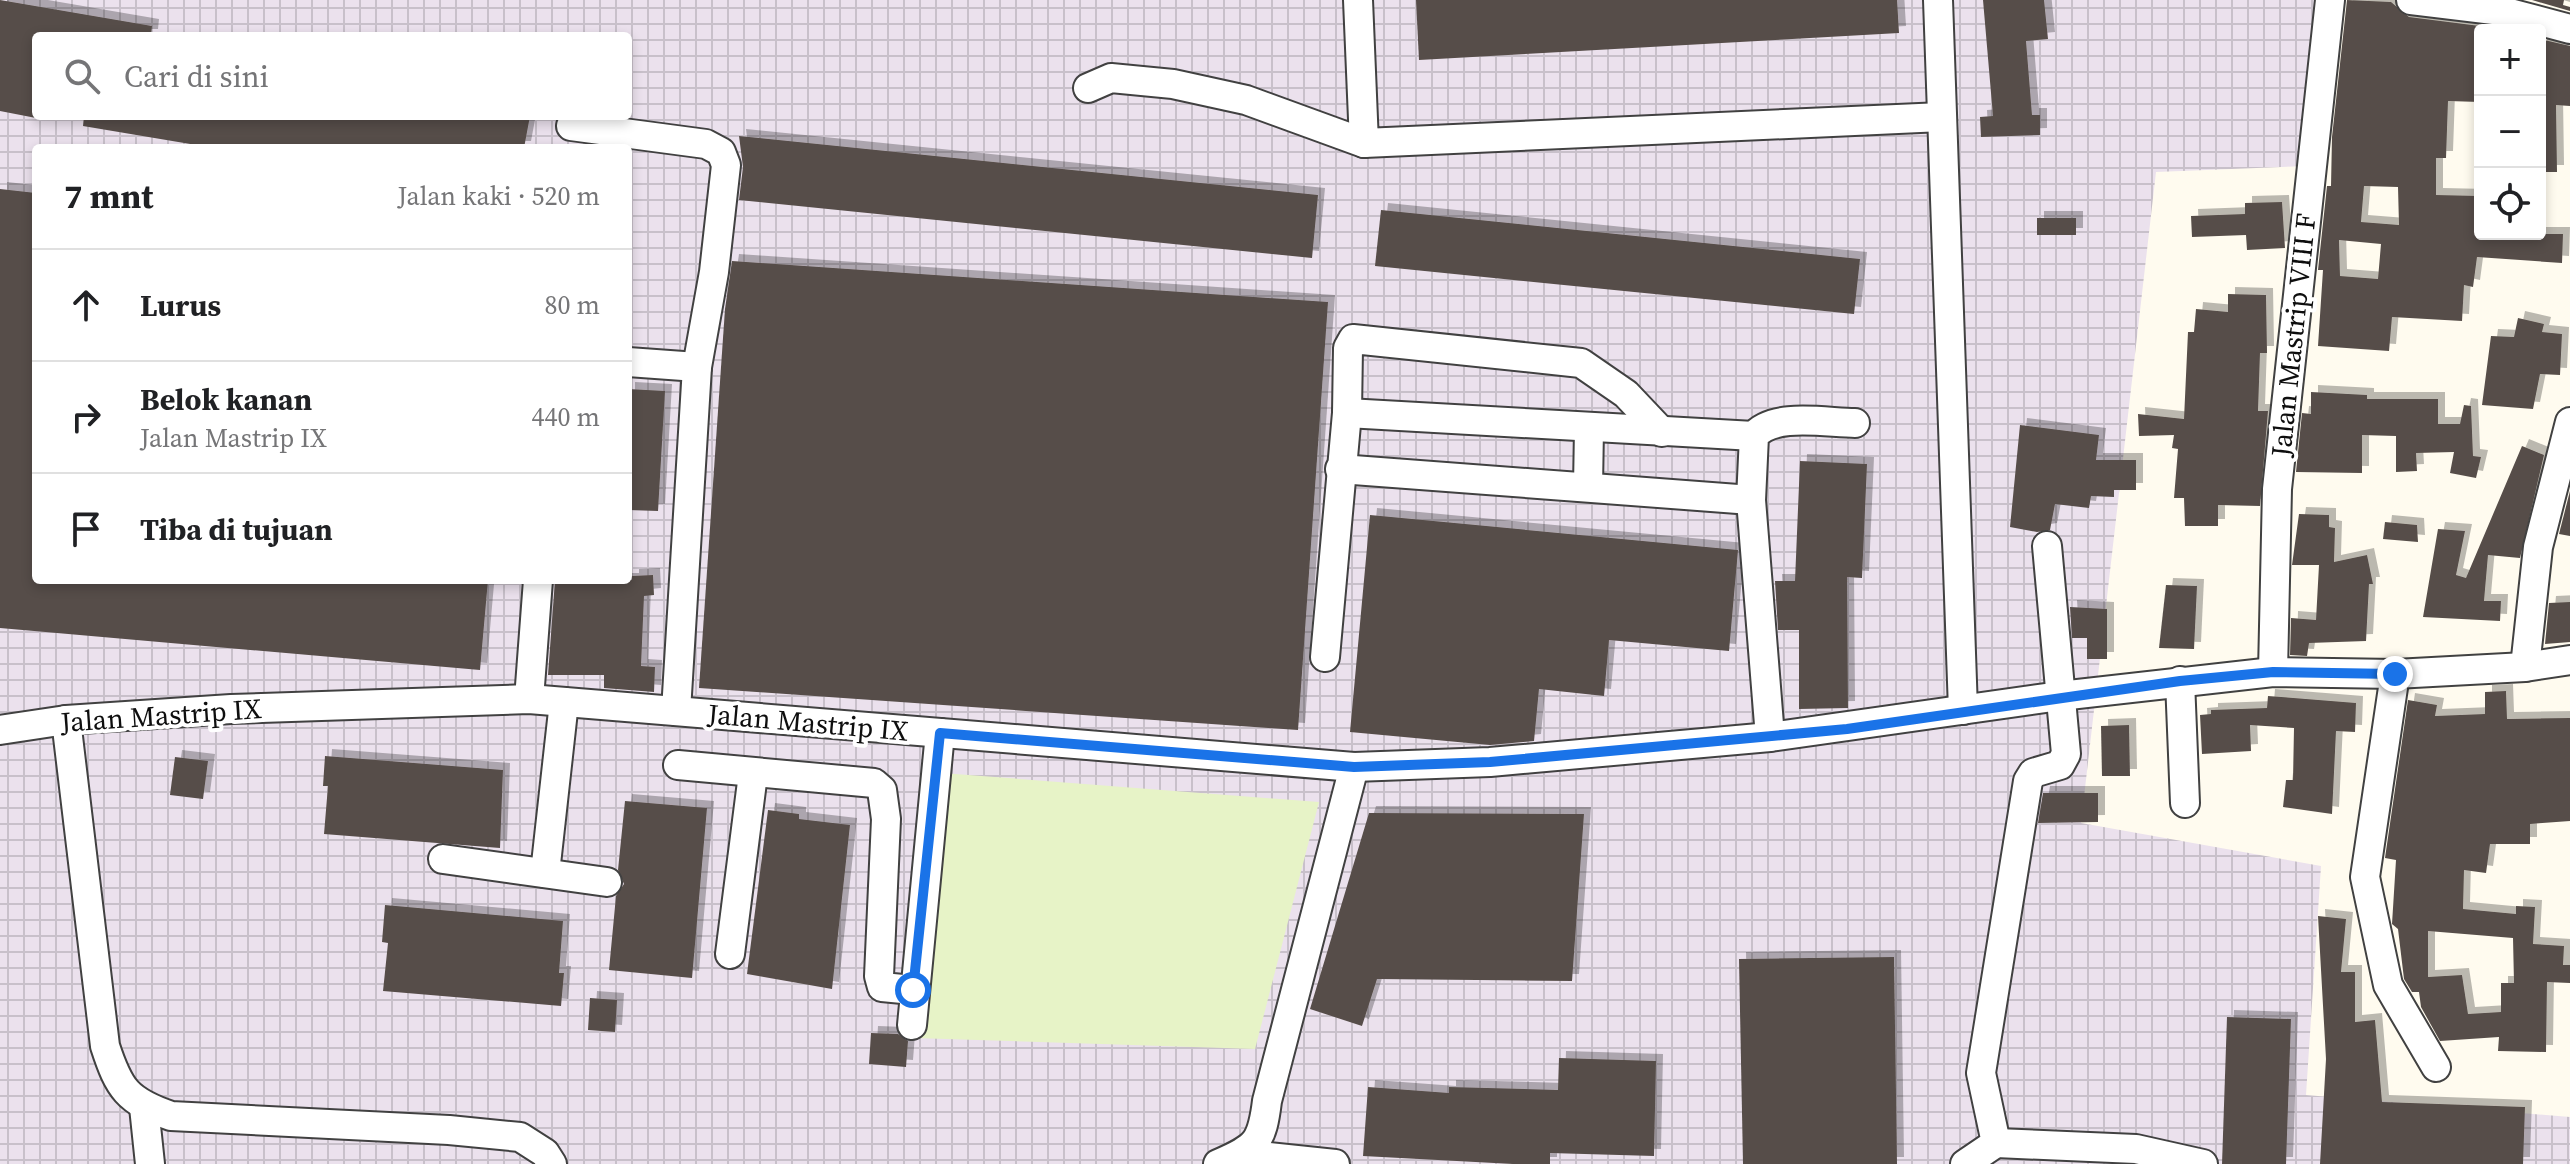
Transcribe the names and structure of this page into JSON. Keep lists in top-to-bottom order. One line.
{"streets":{"street":["Jalan Mastrip VIII F","Jalan Mastrip IX"]},"crossings":[["Jalan Mastrip VIII F","Jalan Mastrip IX"]],"page":{"map_buttons":["+","−"],"search":"Cari di sini","heading":["7 mnt","Jalan kaki · 520 m"],"list":[["Lurus","80 m"],["Belok kanan","Jalan Mastrip IX","440 m"],"Tiba di tujuan"]}}
